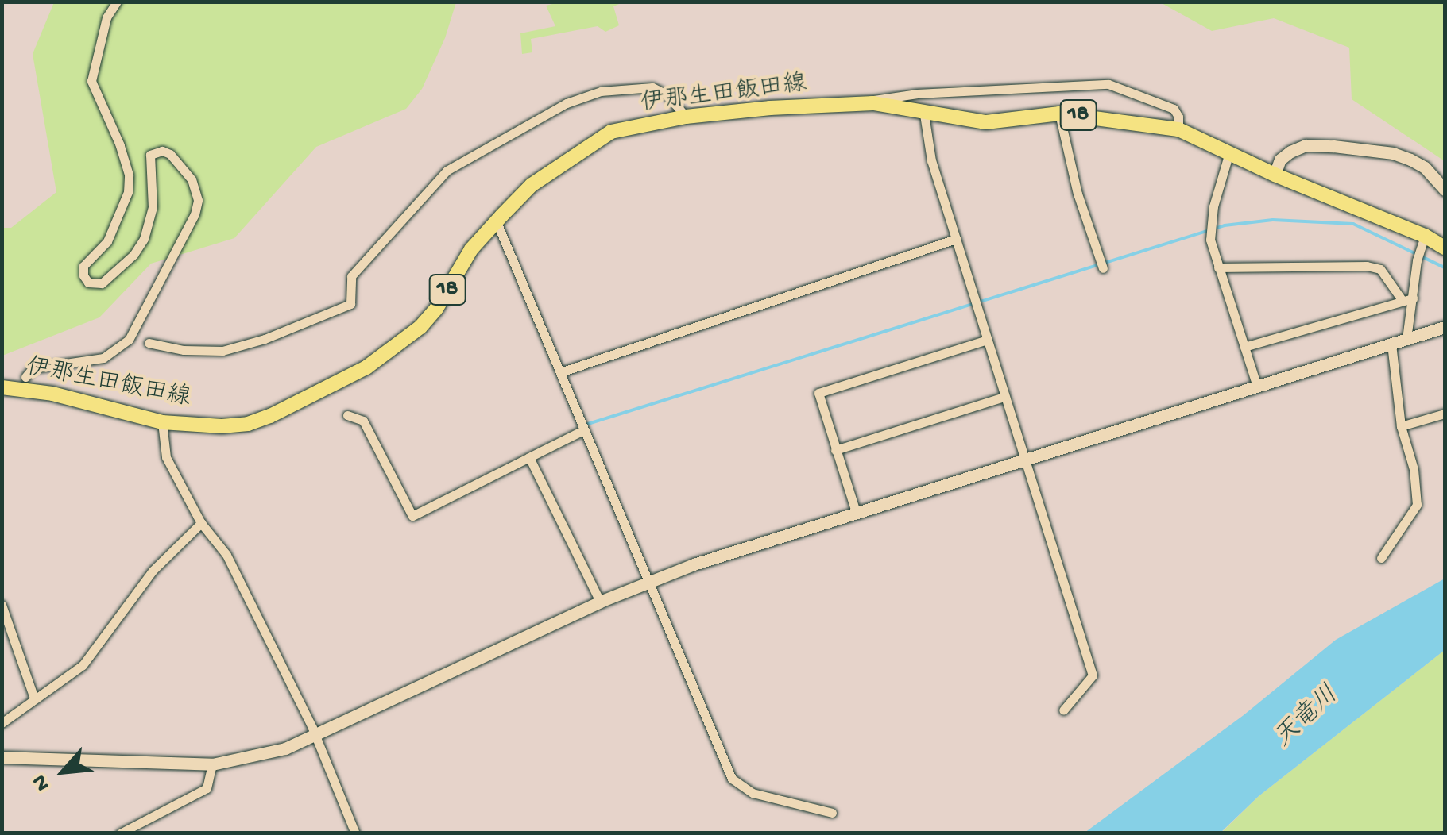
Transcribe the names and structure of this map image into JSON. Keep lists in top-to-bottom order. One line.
{"streets":{"main road":["伊那生田飯田線","18"]},"water":["天竜川"],"north":"bottom left"}
